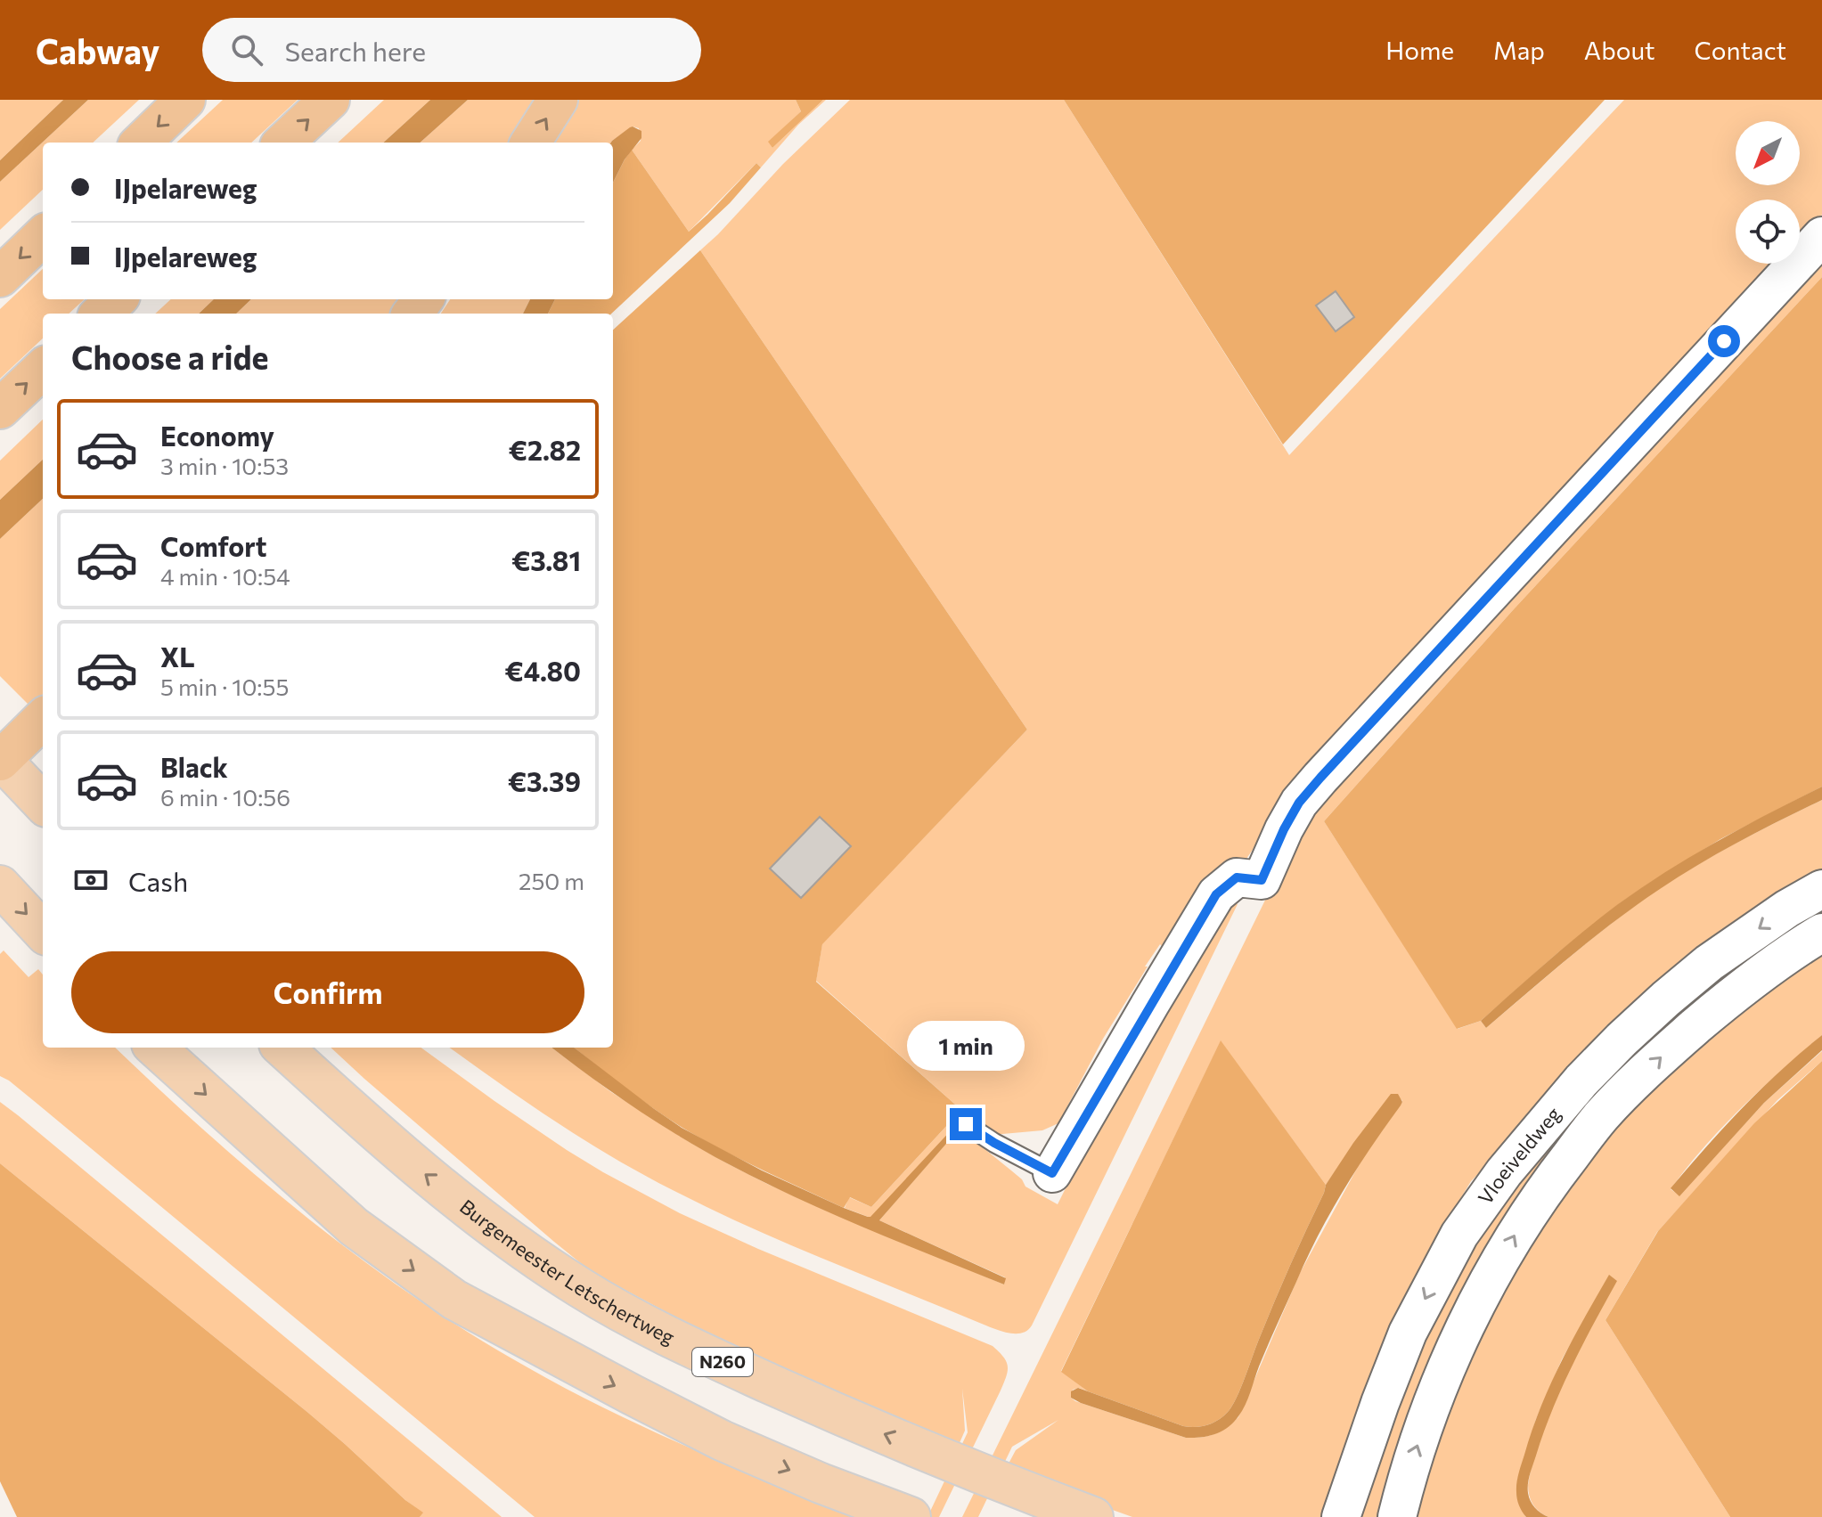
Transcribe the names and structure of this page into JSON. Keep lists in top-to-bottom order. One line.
{"streets":{"main road":["Burgemeester Letschertweg","N260"],"street":["Vloeiveldweg"]},"north":"bottom left","page":{"header":"Cabway","search":"Search here","nav":["Home","Map","About","Contact"],"banner":["IJpelareweg","IJpelareweg"],"heading":"Choose a ride","list":[{"name":"Economy","note":"3 min · 10:53","value":"€2.82"},{"name":"Comfort","note":"4 min · 10:54","value":"€3.81"},{"name":"XL","note":"5 min · 10:55","value":"€4.80"},{"name":"Black","note":"6 min · 10:56","value":"€3.39"}],"pay":["Cash","250 m"],"buttons":"Confirm","bubble":"1 min"}}
